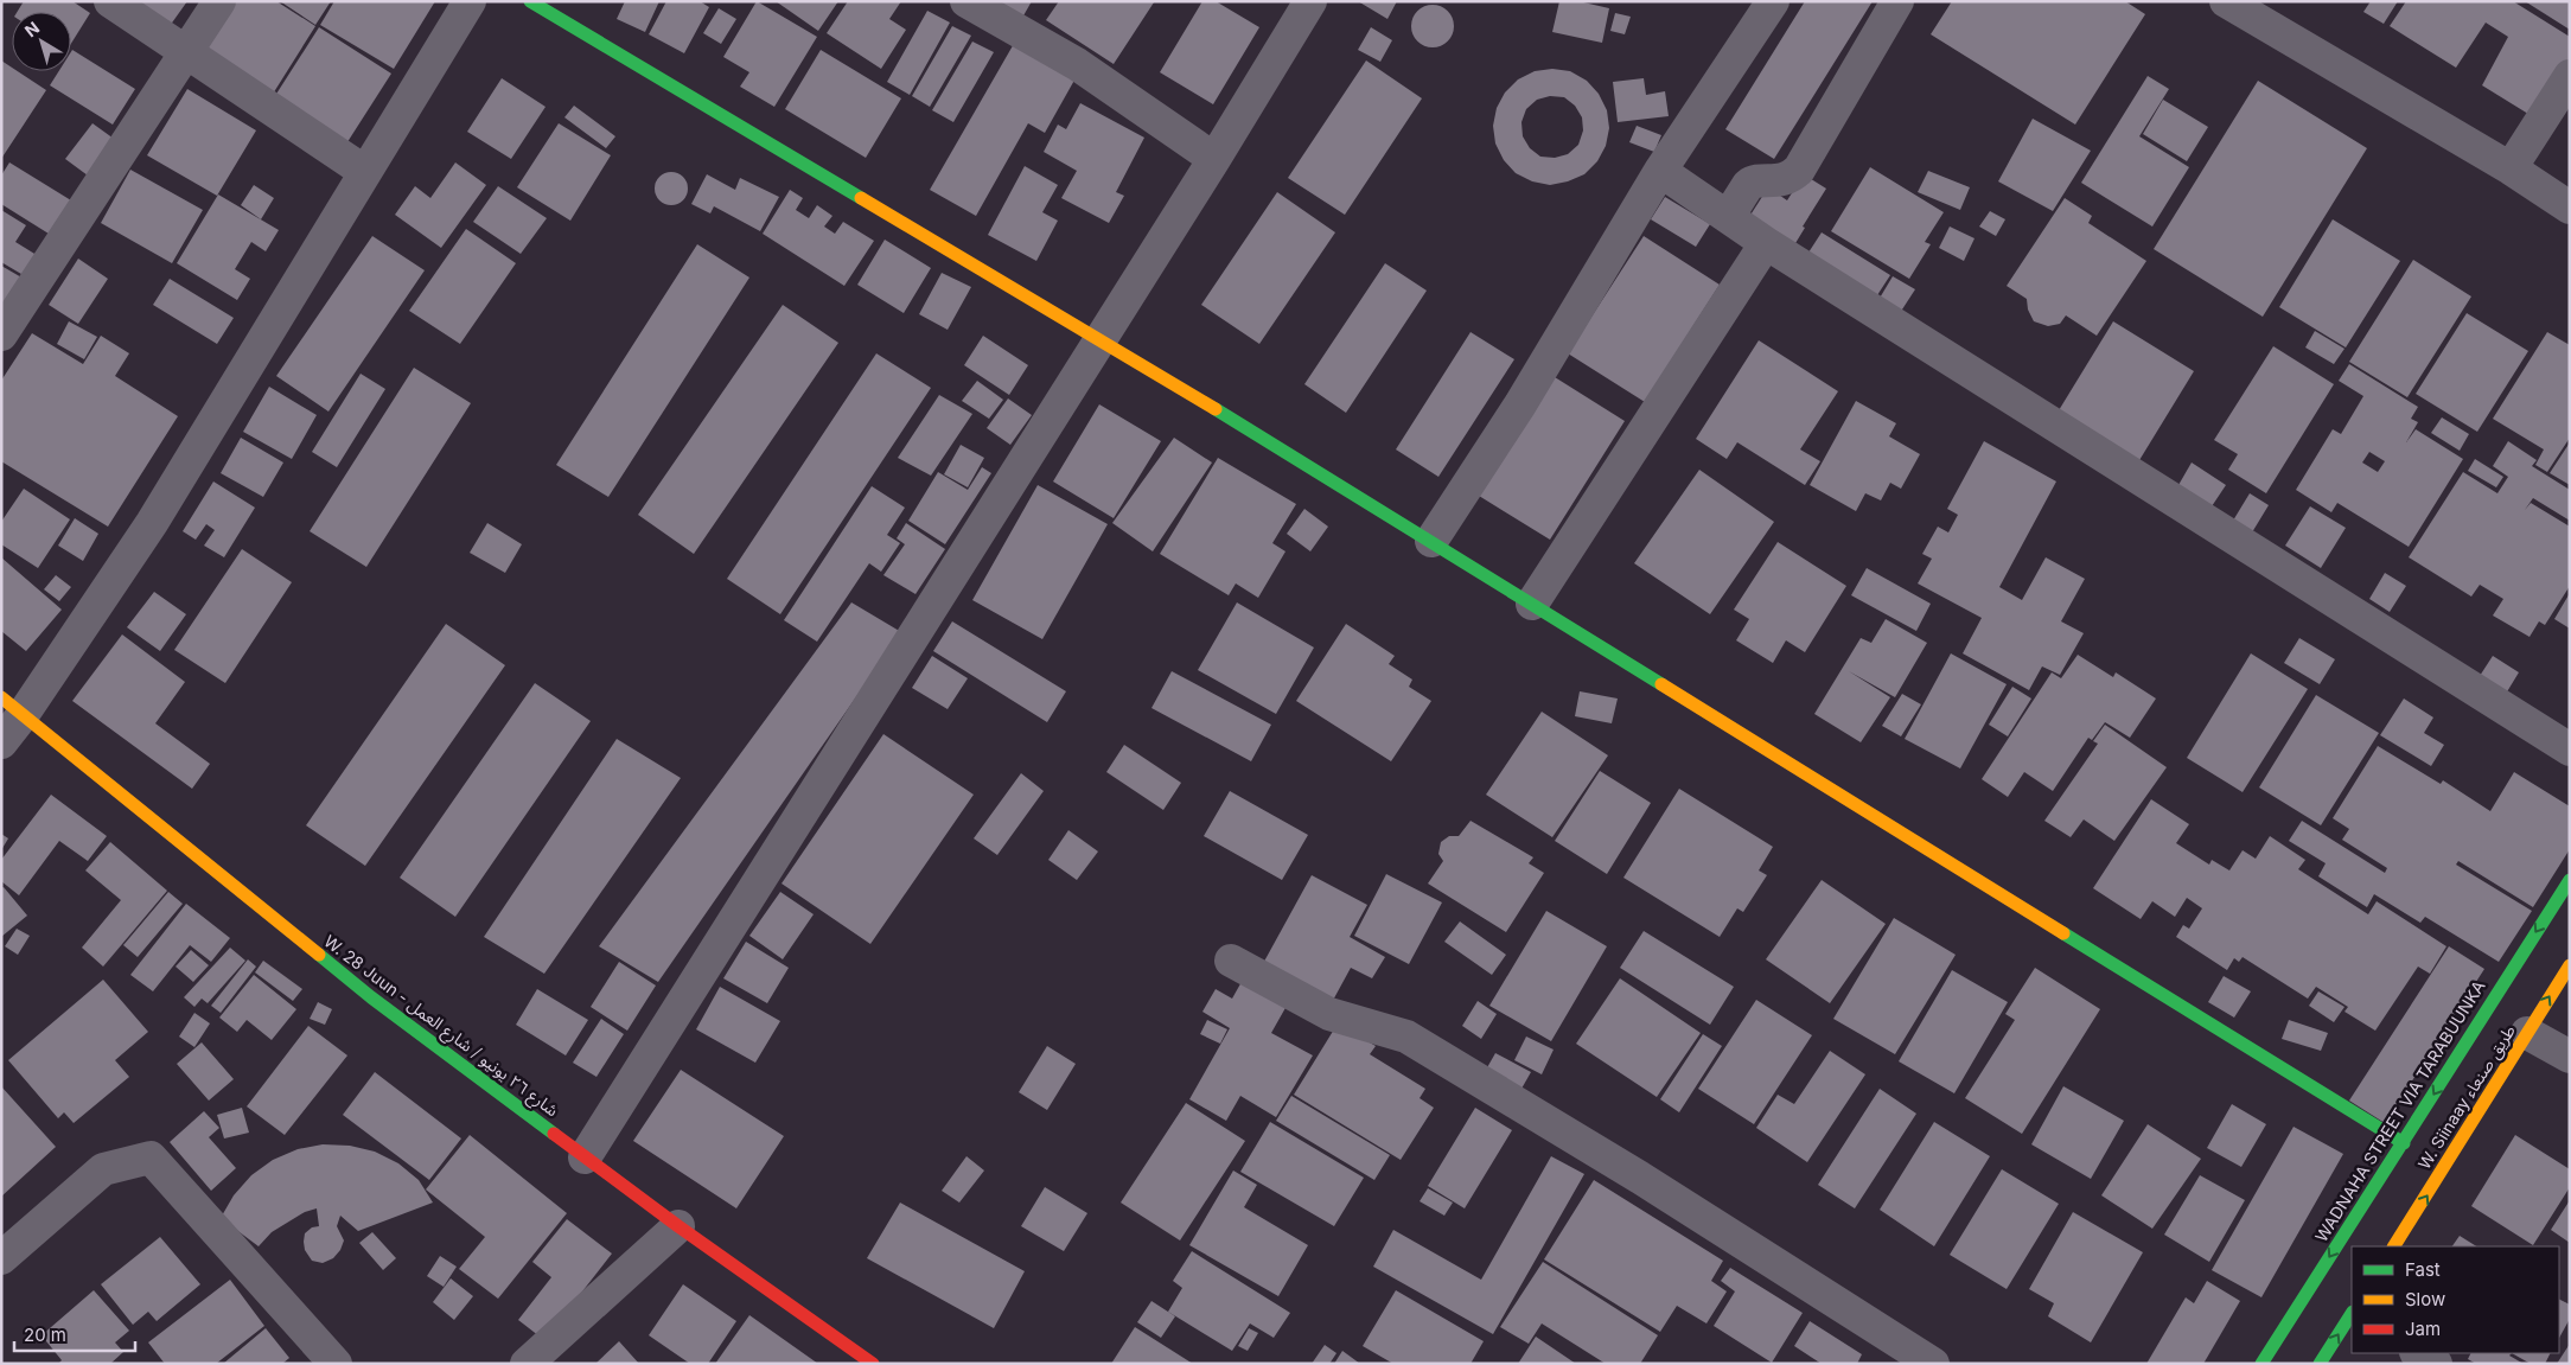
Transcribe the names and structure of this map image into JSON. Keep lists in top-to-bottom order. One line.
{"streets":{"street":["W. 28 Juun - شارع ٢٦ يونيو / شارع العمل","W. Siinaay طريق صنعاء","WADNAHA STREET VIA TARABUUNKA"]},"one_way":["W. Siinaay طريق صنعاء","WADNAHA STREET VIA TARABUUNKA"],"legend":["Fast","Slow","Jam"],"scale_bar":"20 m","north":"top left"}
